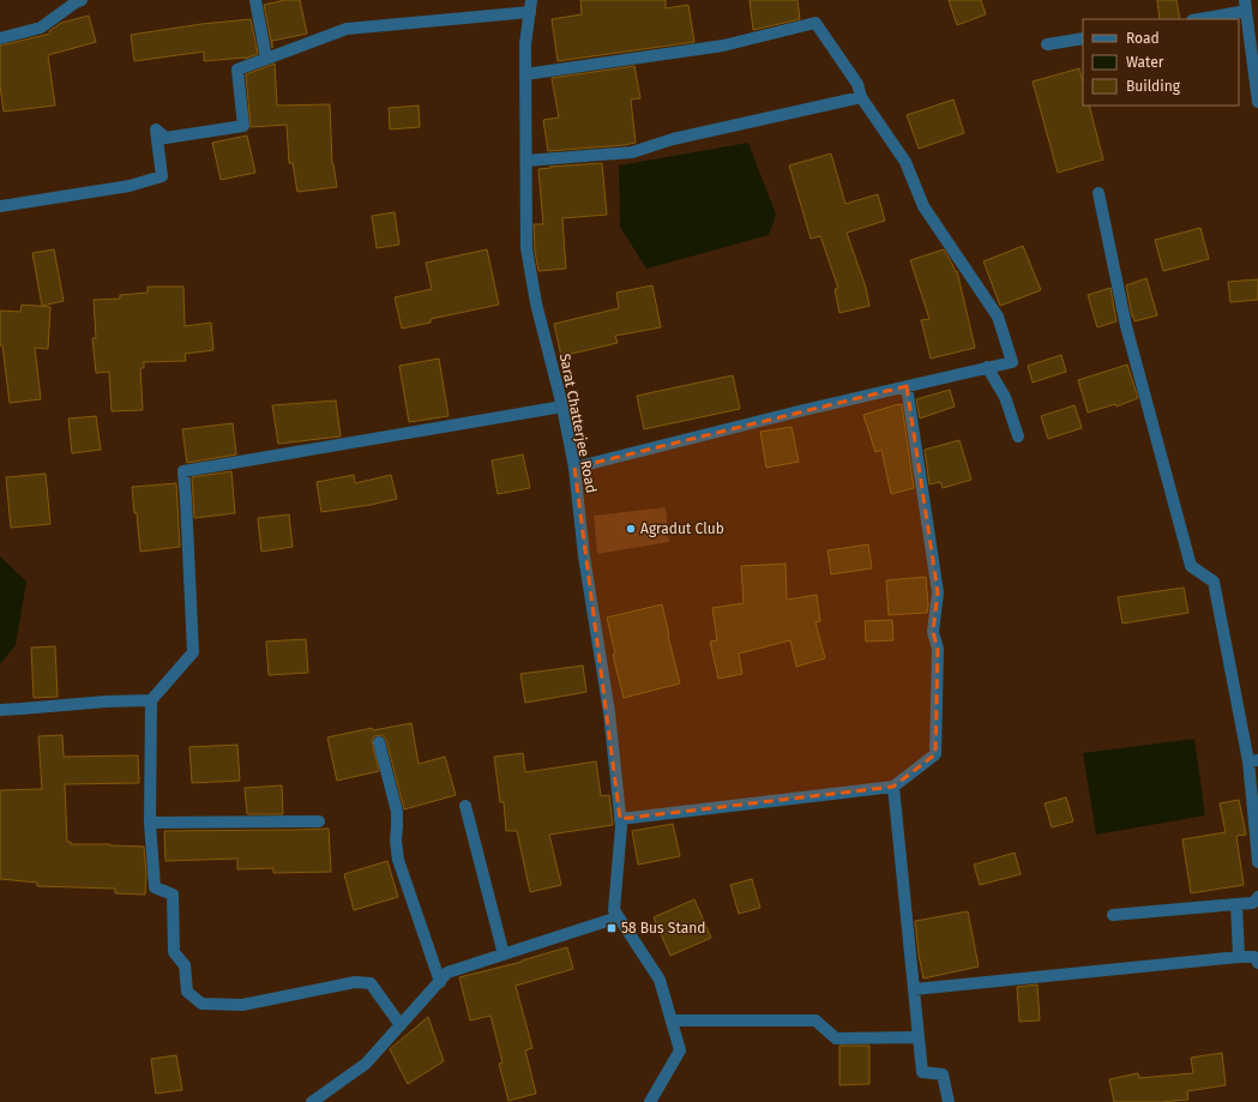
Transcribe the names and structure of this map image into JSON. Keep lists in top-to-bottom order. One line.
{"streets":{"street":["Sarat Chatterjee Road"]},"places":{"other":["Agradut Club"],"transit":["58 Bus Stand"]},"legend":["Road","Water","Building"]}
